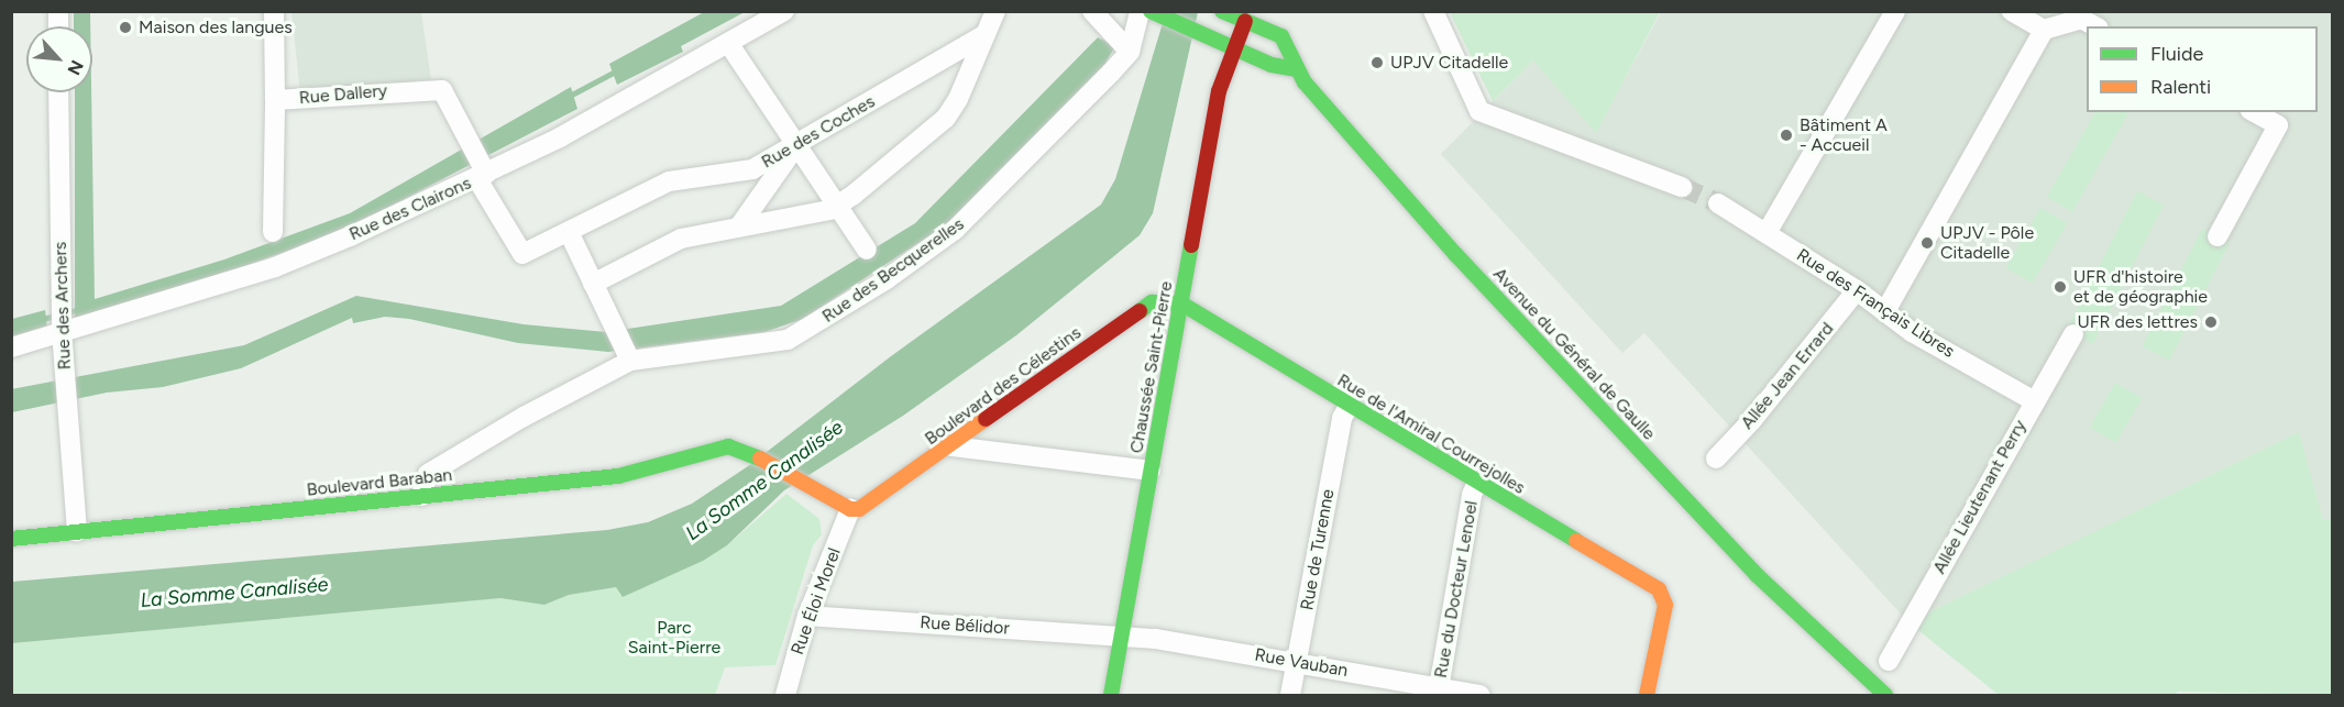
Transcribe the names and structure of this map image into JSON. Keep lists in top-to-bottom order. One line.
{"streets":{"street":["Rue Dallery","Rue des Coches","Rue des Clairons","Rue des Becquerelles","Rue des Français Libres","Rue des Archers","Avenue du Général de Gaulle","Chaussée Saint-Pierre","Allée Jean Errard","Boulevard des Célestins","Rue de l'Amiral Courrejolles","Boulevard Baraban","Allée Lieutenant Perry","Rue de Turenne","Rue du Docteur Lenoel","Rue Éloi Morel","Rue Bélidor","Rue Vauban"]},"crossings":[["Rue Dallery","Rue des Coches"],["Rue Dallery","Rue des Clairons"],["Rue des Clairons","Rue des Archers"],["Rue des Français Libres","Allée Jean Errard"],["Rue des Français Libres","Allée Lieutenant Perry"],["Rue des Archers","Boulevard Baraban"],["Avenue du Général de Gaulle","Chaussée Saint-Pierre"],["Chaussée Saint-Pierre","Boulevard des Célestins"],["Chaussée Saint-Pierre","Rue de l'Amiral Courrejolles"],["Chaussée Saint-Pierre","Rue Bélidor"],["Chaussée Saint-Pierre","Rue Vauban"],["Boulevard des Célestins","Rue de l'Amiral Courrejolles"],["Boulevard des Célestins","Boulevard Baraban"],["Boulevard des Célestins","Rue Éloi Morel"],["Rue de l'Amiral Courrejolles","Rue de Turenne"],["Rue de l'Amiral Courrejolles","Rue du Docteur Lenoel"],["Boulevard Baraban","Rue Éloi Morel"],["Rue de Turenne","Rue Vauban"],["Rue du Docteur Lenoel","Rue Vauban"],["Rue Éloi Morel","Rue Bélidor"],["Rue Bélidor","Rue Vauban"]],"water":["La Somme Canalisée"],"parks":["Parc Saint-Pierre"],"places":["Maison des langues","UPJV Citadelle","Bâtiment A - Accueil","UPJV - Pôle Citadelle","UFR d'histoire et de géographie","UFR des lettres"],"legend":["Fluide","Ralenti"],"north":"bottom right"}
